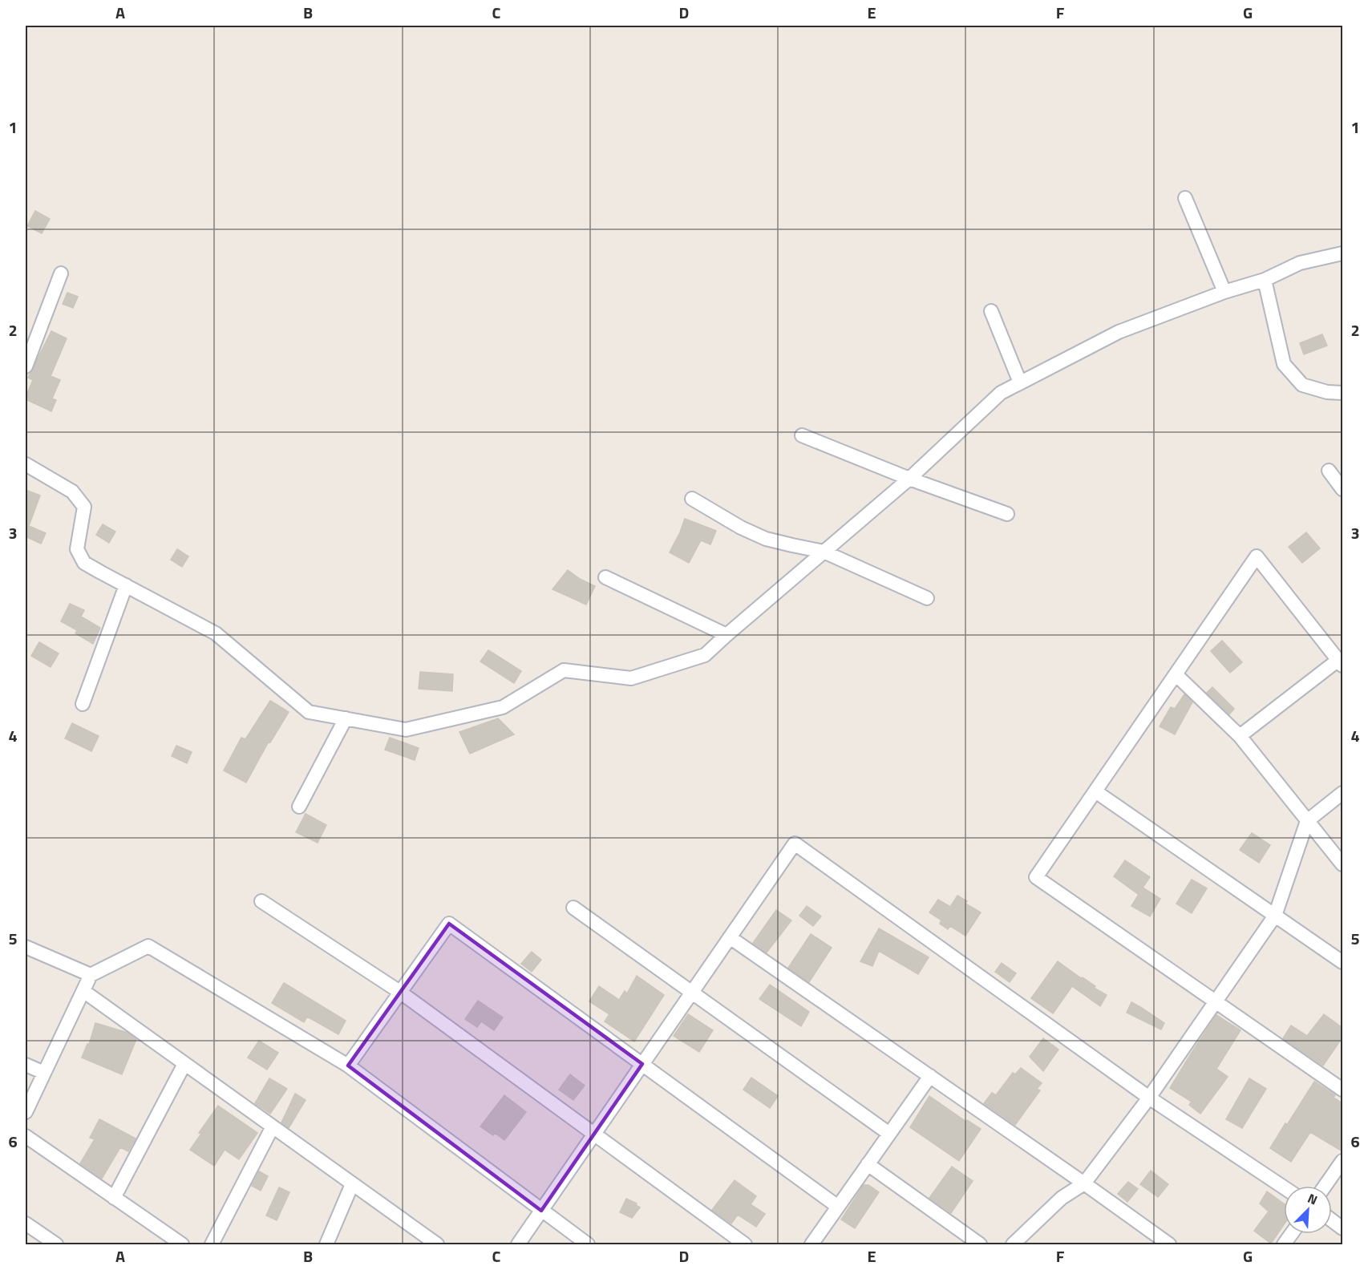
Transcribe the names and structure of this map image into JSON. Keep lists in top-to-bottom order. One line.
{"north":"top right","grid":{"columns":["A","B","C","D","E","F","G"],"rows":["1","2","3","4","5","6"]}}
